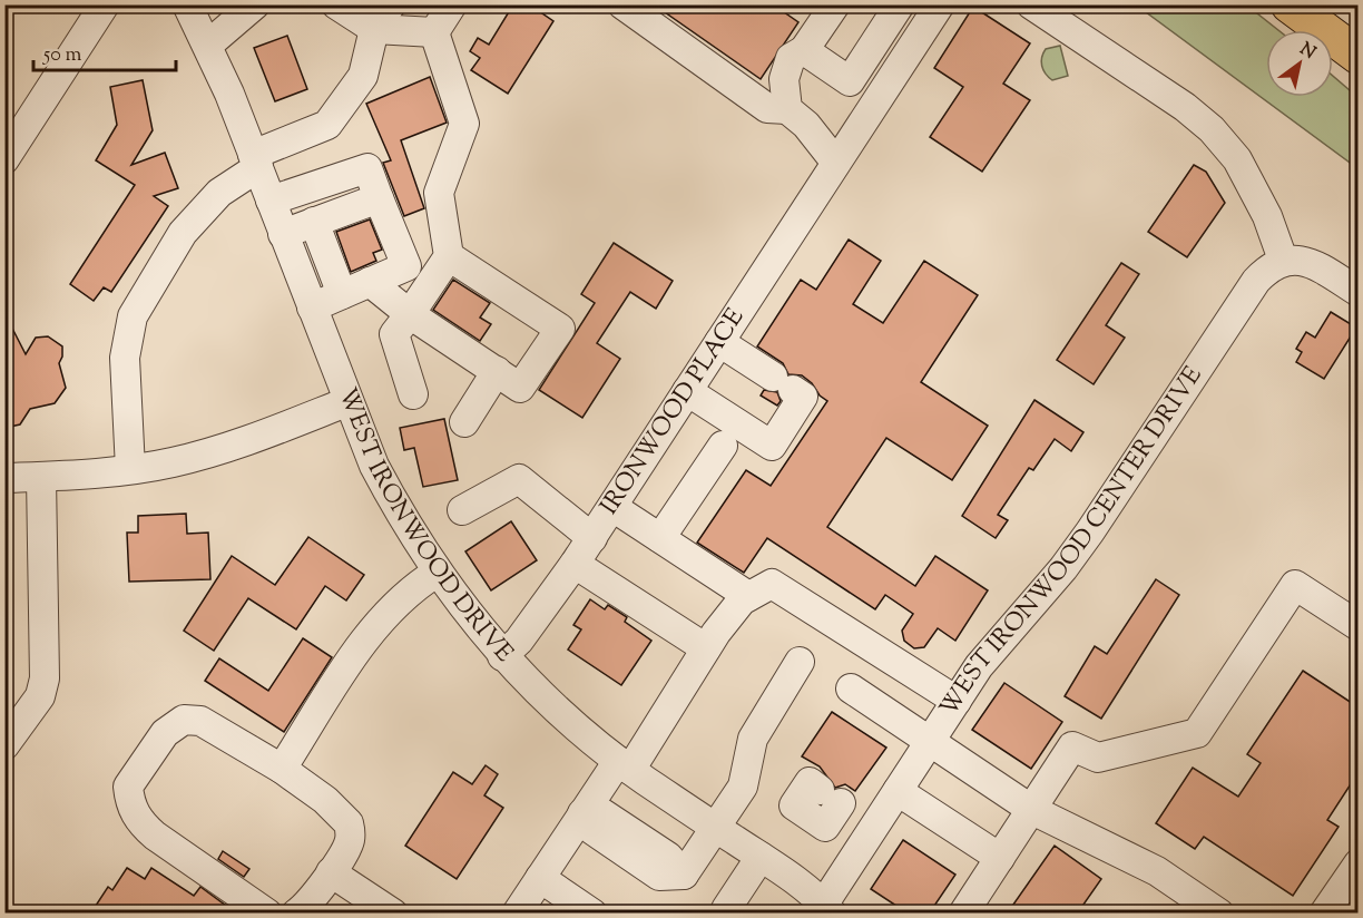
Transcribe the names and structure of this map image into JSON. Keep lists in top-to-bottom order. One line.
{"streets":{"street":["IRONWOOD PLACE","WEST IRONWOOD DRIVE","WEST IRONWOOD CENTER DRIVE"]},"crossings":[["IRONWOOD PLACE","WEST IRONWOOD DRIVE"],["WEST IRONWOOD DRIVE","WEST IRONWOOD CENTER DRIVE"]],"scale_bar":"50 m","north":"top right"}
